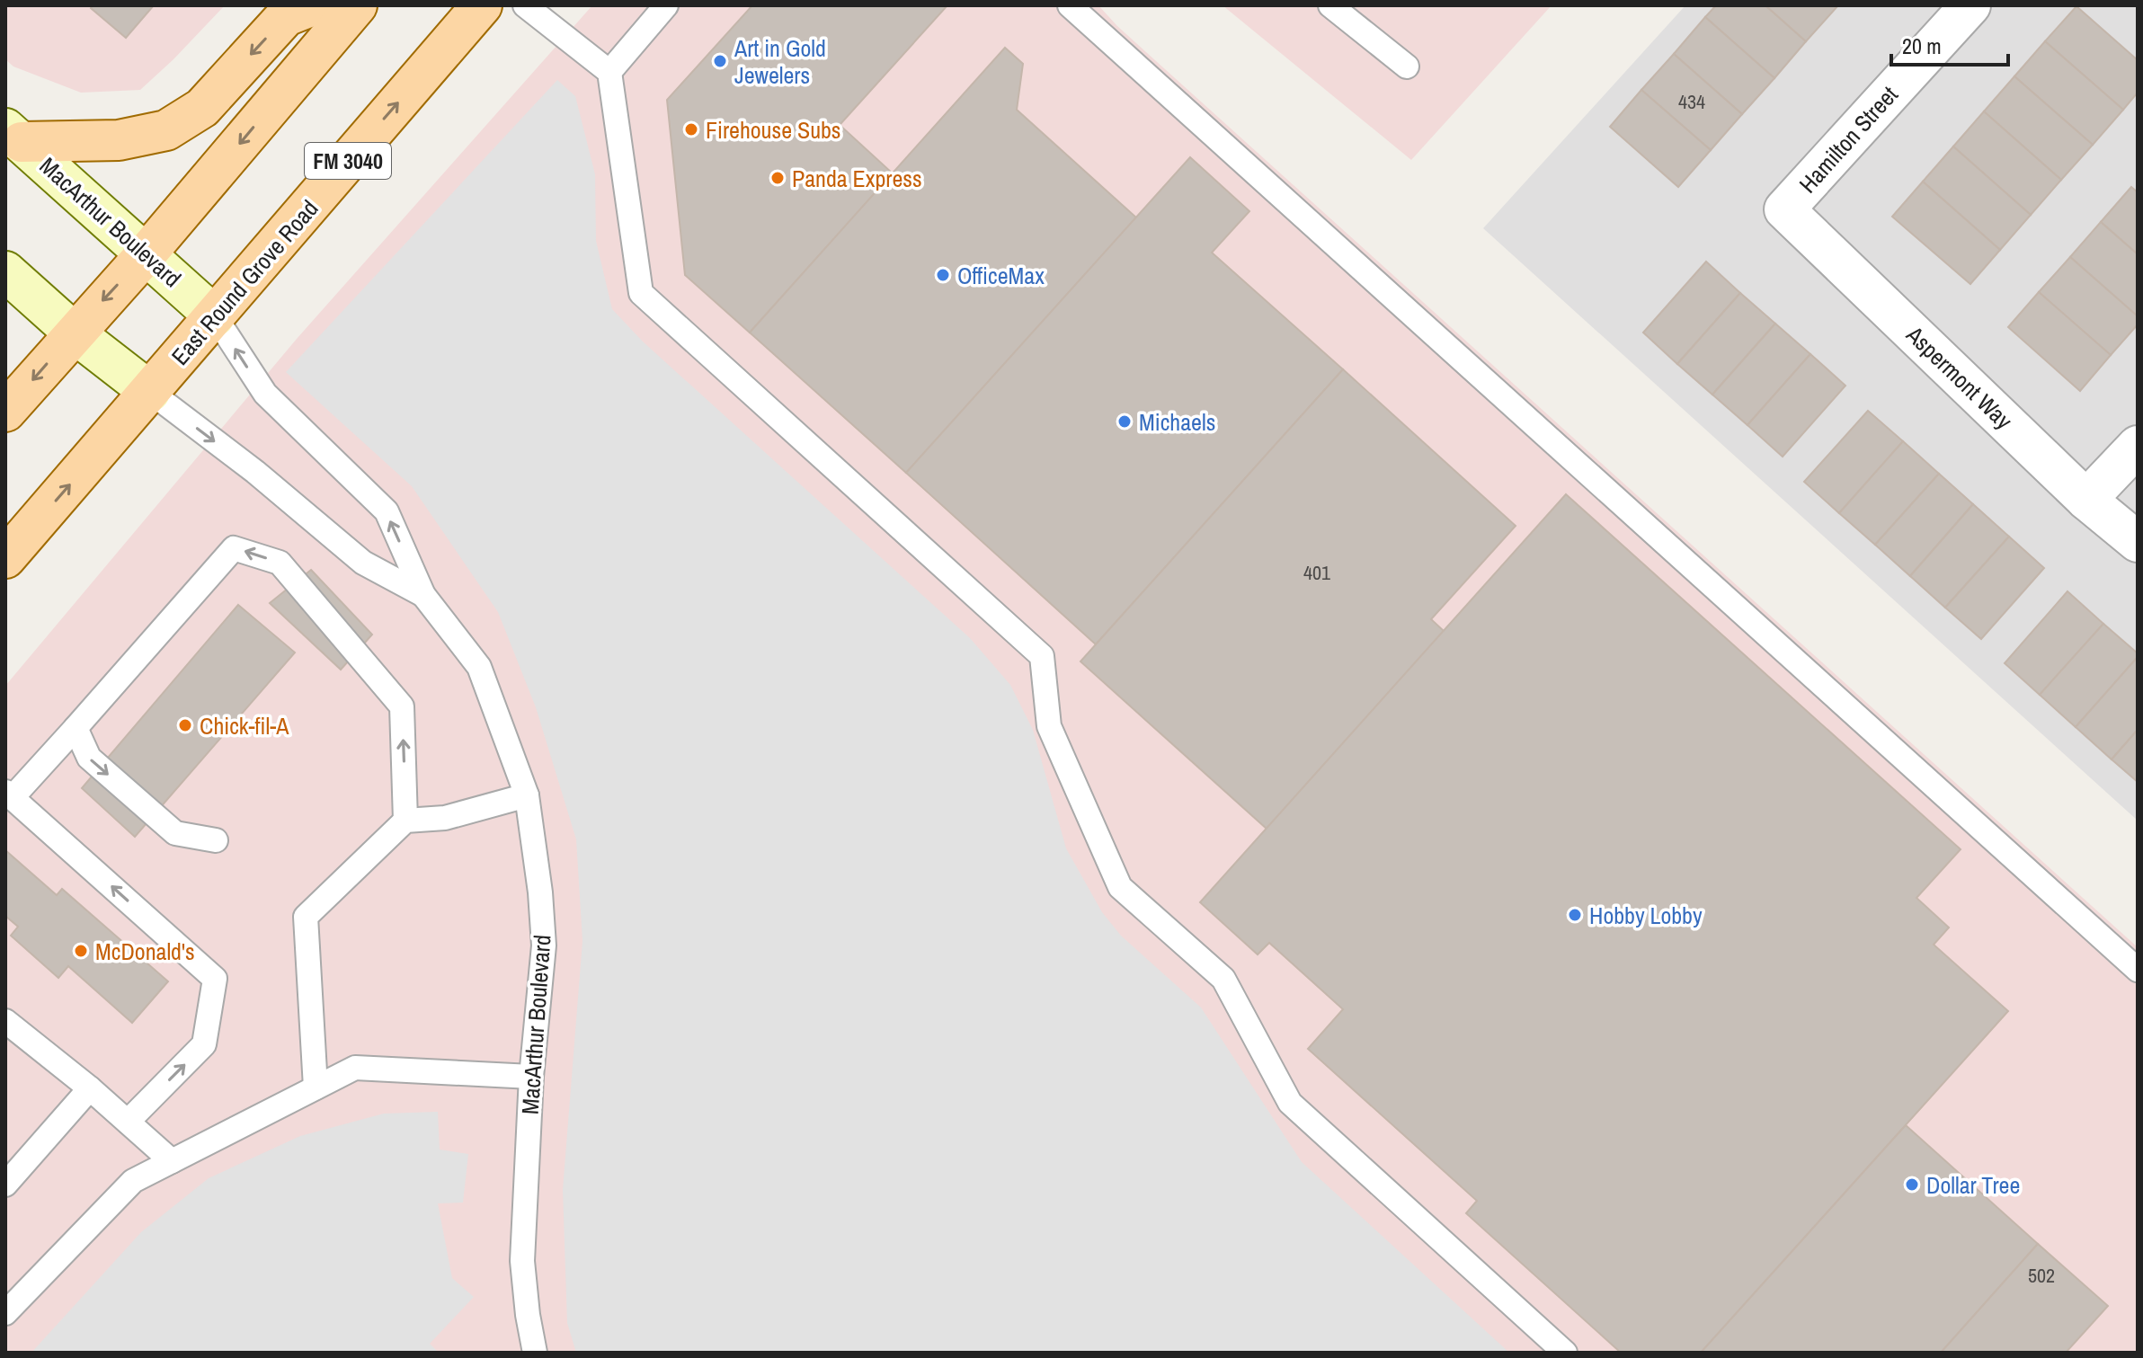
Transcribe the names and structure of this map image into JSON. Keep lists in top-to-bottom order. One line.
{"streets":{"main road":["FM 3040","MacArthur Boulevard","East Round Grove Road"],"street":["Hamilton Street","Aspermont Way"]},"crossings":[["Hamilton Street","Aspermont Way"],["MacArthur Boulevard","East Round Grove Road"]],"places":["Art in Gold Jewelers","Firehouse Subs","Panda Express","OfficeMax","Michaels","Chick-fil-A","Hobby Lobby","McDonald's","Dollar Tree"],"house_numbers":["434","401","502"],"scale_bar":"20 m"}
